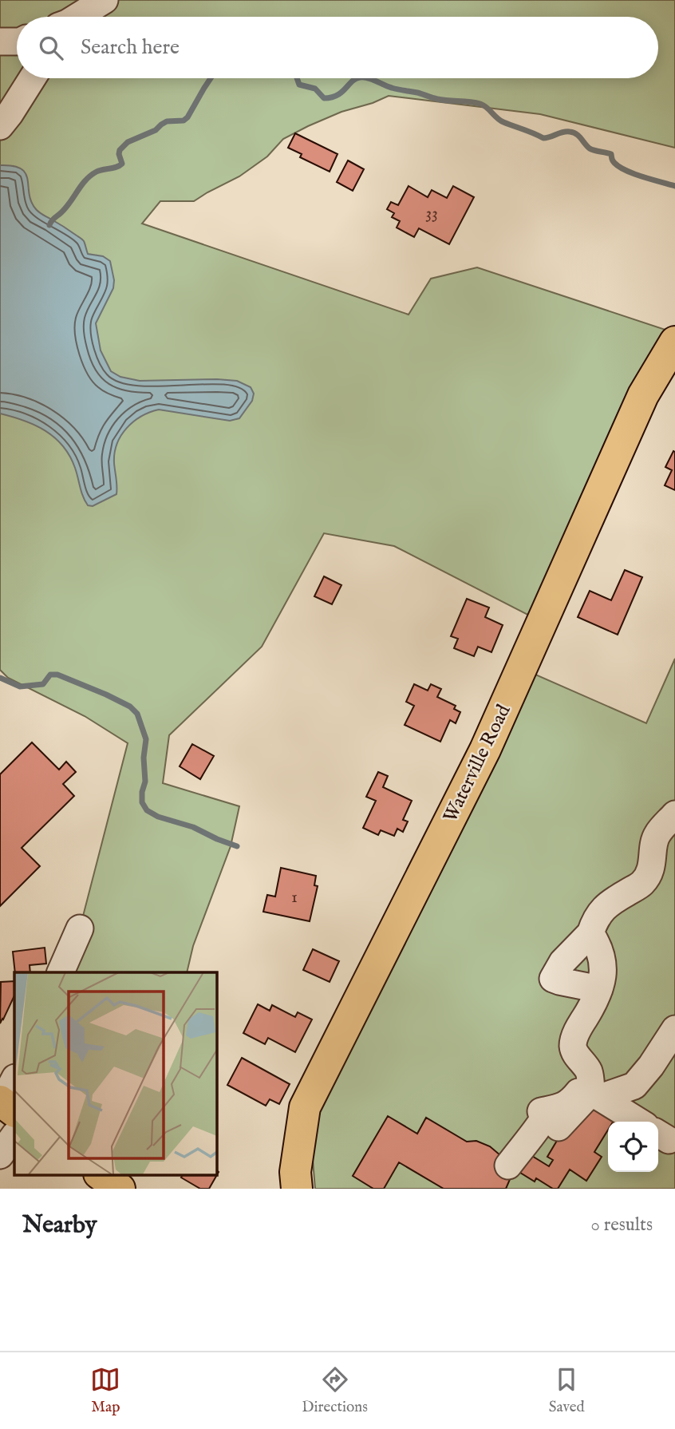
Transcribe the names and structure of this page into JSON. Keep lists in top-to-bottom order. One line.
{"streets":{"main road":["Waterville Road"]},"house_numbers":["33","1"],"page":{"search":"Search here","heading":["Nearby","0 results"],"nav":["Map","Directions","Saved"]}}
